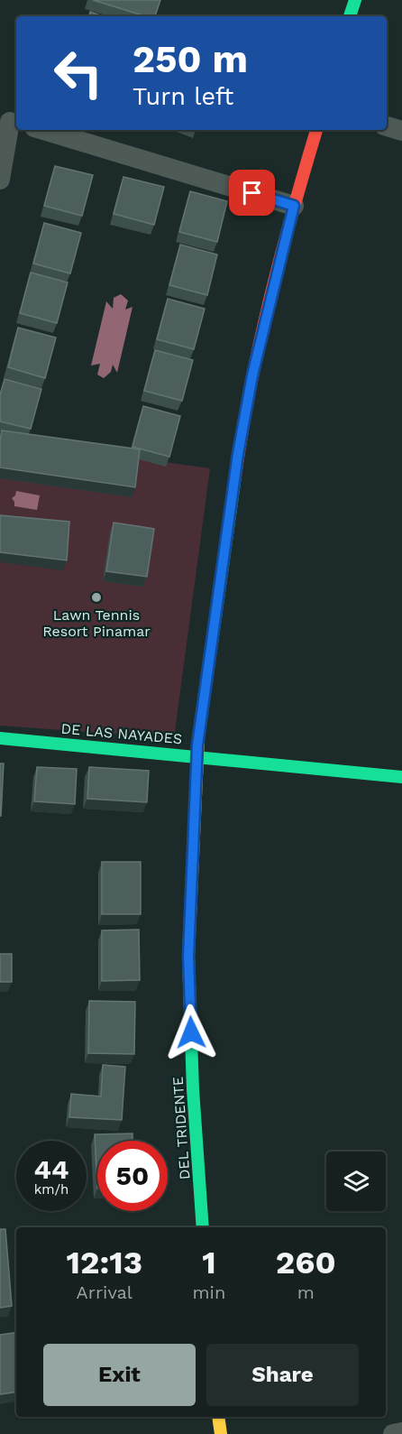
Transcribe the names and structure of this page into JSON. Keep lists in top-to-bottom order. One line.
{"streets":{"main road":["DE LAS NAYADES","DEL TRIDENTE"]},"crossings":[["DE LAS NAYADES","DEL TRIDENTE"]],"places":["Lawn Tennis Resort Pinamar"],"page":{"turn":["250 m","Turn left"],"speed":"44 km/h","limit":"50","eta":["12:13","Arrival","1","min","260","m"],"buttons":["Exit","Share"]}}
